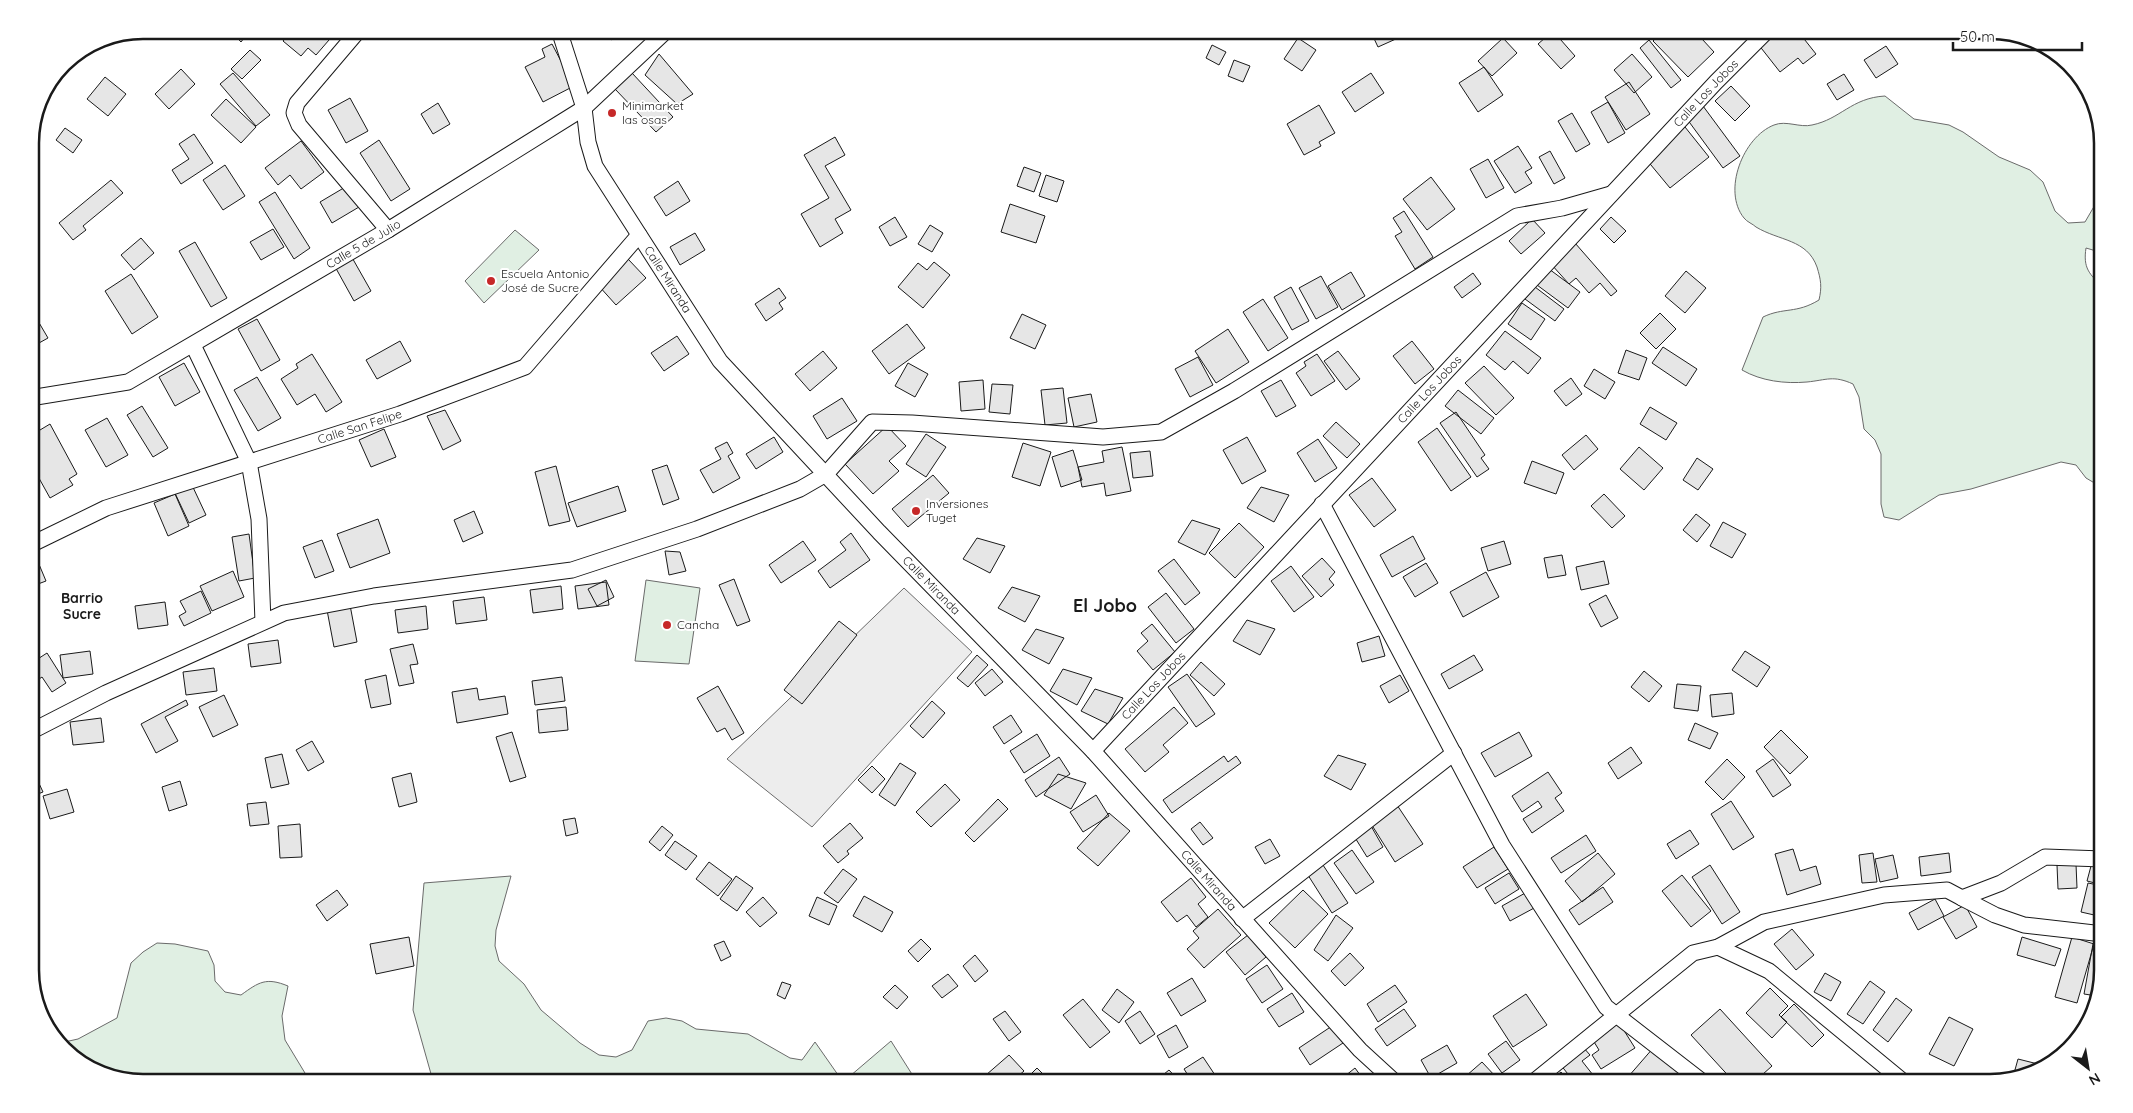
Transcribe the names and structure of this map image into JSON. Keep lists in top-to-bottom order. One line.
{"streets":{"street":["Calle Los Jobos","Calle 5 de Julio","Calle Miranda","Calle San Felipe"]},"crossings":[["Calle Los Jobos","Calle Miranda"],["Calle 5 de Julio","Calle Miranda"],["Calle Miranda","Calle San Felipe"]],"districts":["Barrio Sucre","El Jobo"],"places":["Minimarket las osas","Escuela Antonio José de Sucre","Inversiones Tuget","Cancha"],"scale_bar":"50 m","north":"bottom right"}
